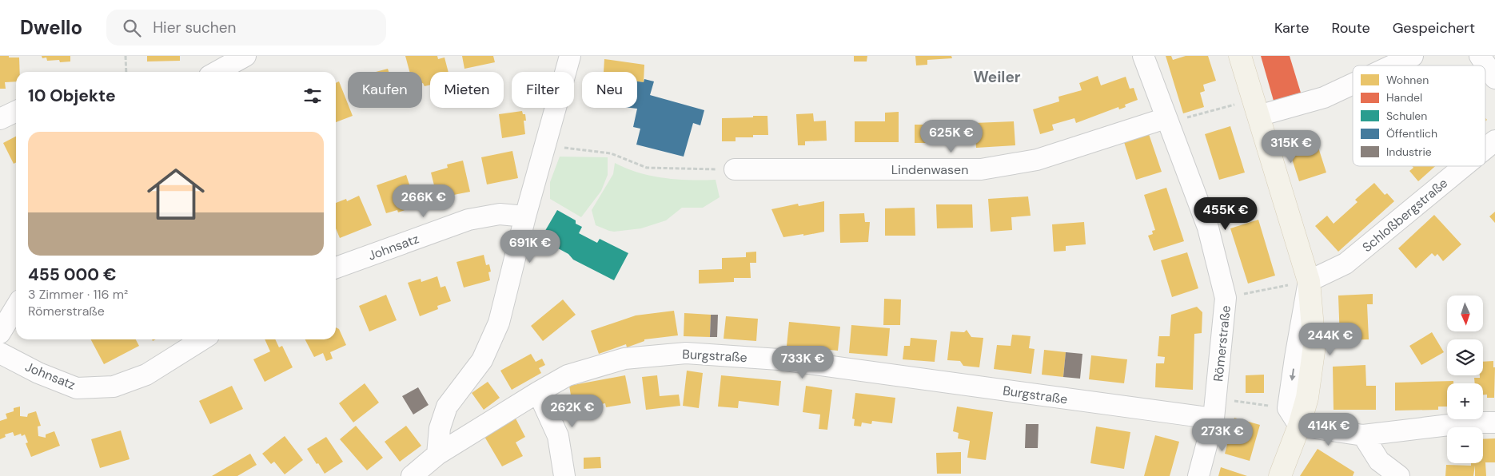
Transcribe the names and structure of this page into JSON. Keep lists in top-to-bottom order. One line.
{"streets":{"street":["Lindenwasen","Schloßbergstraße","Johnsatz","Römerstraße","Burgstraße"]},"crossings":[["Lindenwasen","Römerstraße"],["Römerstraße","Burgstraße"]],"districts":["Weiler"],"legend":["Wohnen","Handel","Schulen","Öffentlich","Industrie"],"north":"bottom","page":{"header":"Dwello","search":"Hier suchen","nav":["Karte","Route","Gespeichert"],"chip":["Kaufen","Mieten","Filter","Neu"],"heading":"10 Objekte","price":["625K €","315K €","266K €","455K €","691K €","244K €","733K €","262K €","414K €","273K €"],"list":[{"name":"455 000 €","note":"3 Zimmer · 116 m² · Römerstraße"}],"map_buttons":["+","−"]}}
